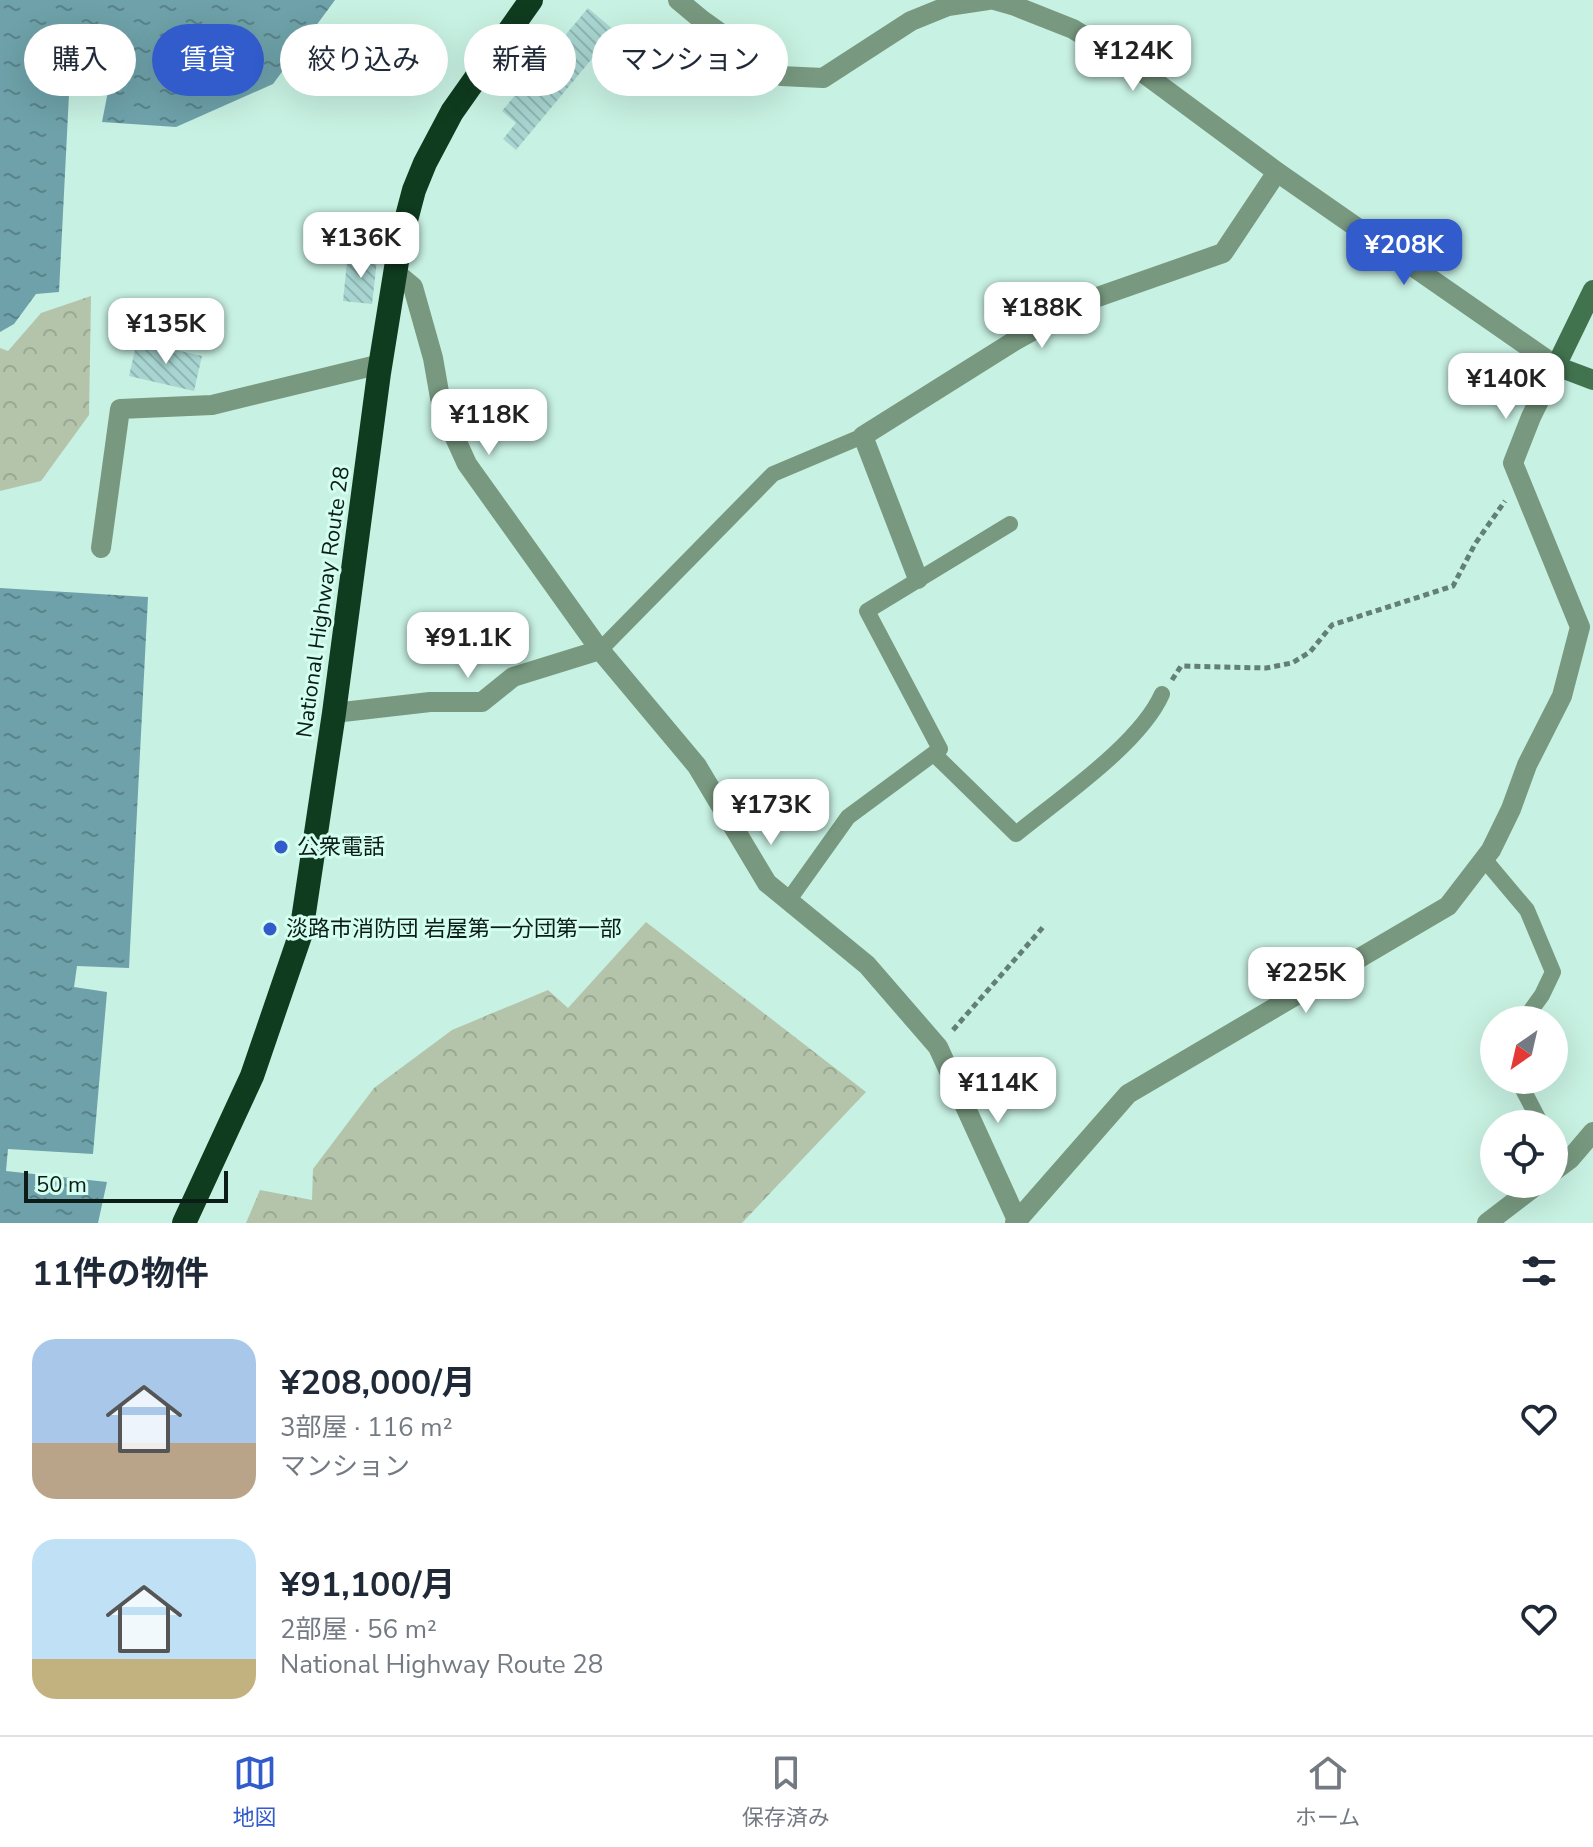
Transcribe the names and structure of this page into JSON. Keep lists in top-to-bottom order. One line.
{"streets":{"highway":["National Highway Route 28"]},"places":["公衆電話","淡路市消防団 岩屋第一分団第一部"],"scale_bar":"50 m","north":"bottom left","page":{"chip":["購入","賃貸","絞り込み","新着","マンション"],"price":["¥124K","¥136K","¥208K","¥188K","¥135K","¥140K","¥118K","¥91.1K","¥173K","¥225K","¥114K"],"scale":"50 m","heading":"11件の物件","list":[{"name":"¥208,000/月","note":"3部屋 · 116 m² · マンション"},{"name":"¥91,100/月","note":"2部屋 · 56 m² · National Highway Route 28"}],"tabs":["地図","保存済み","ホーム"]}}
